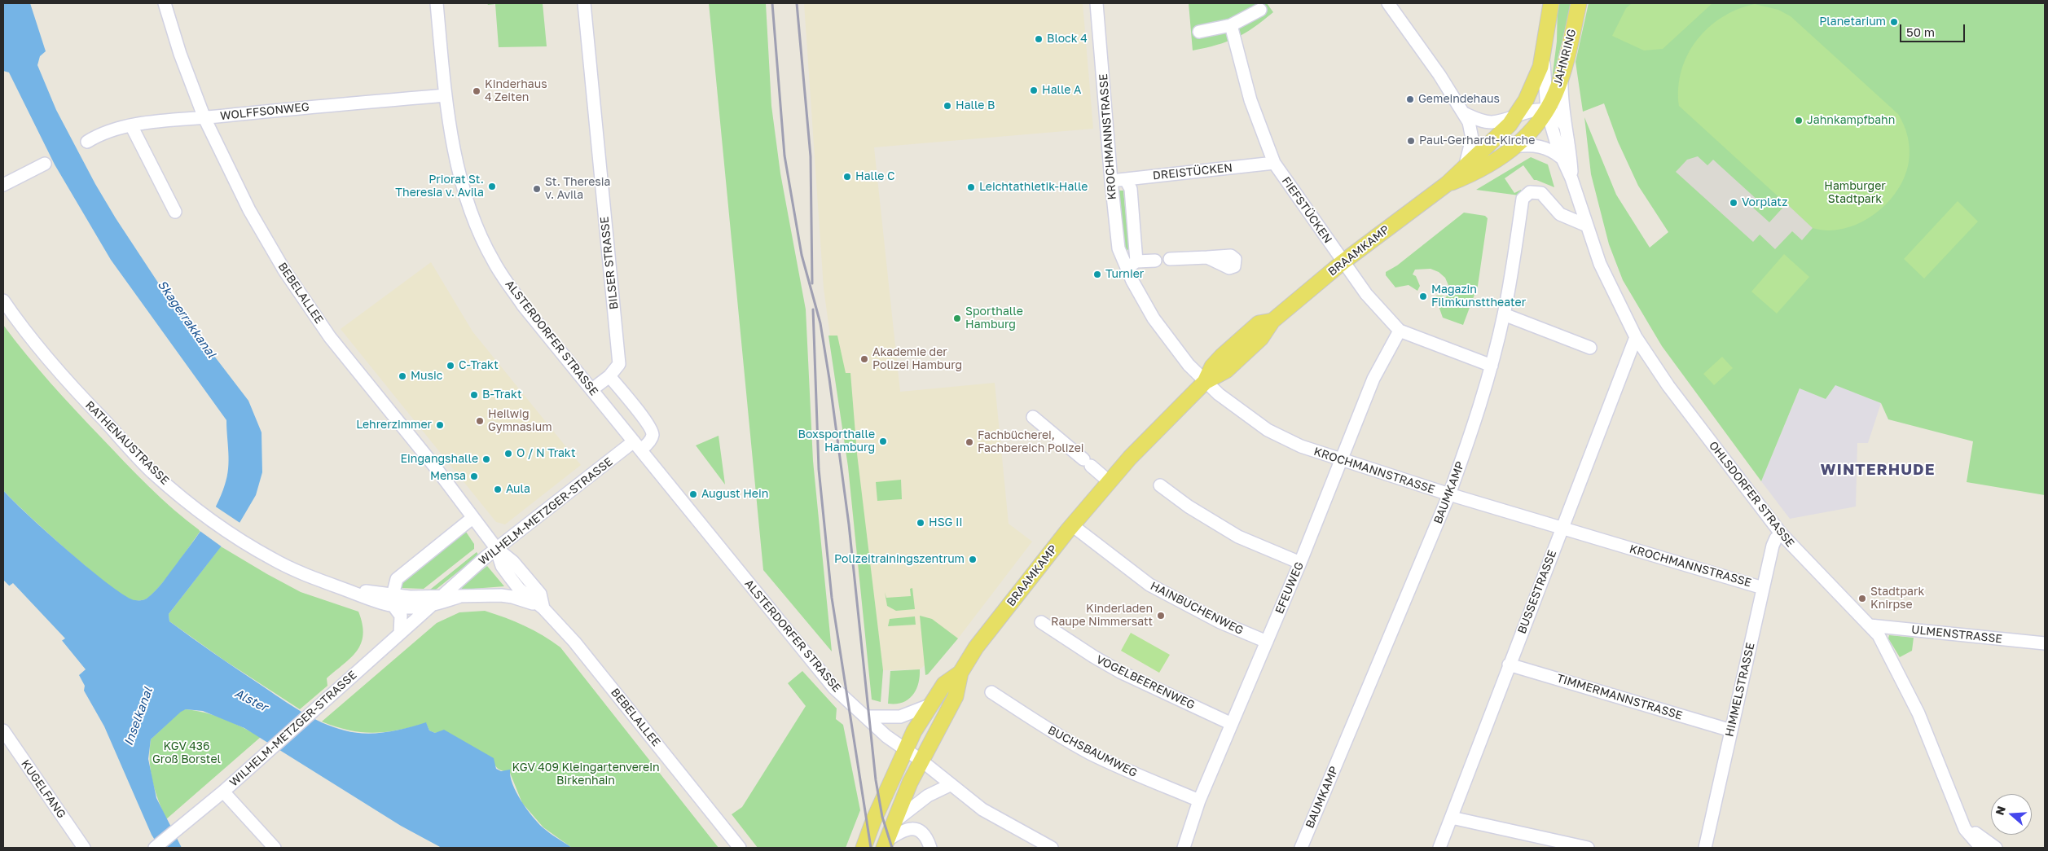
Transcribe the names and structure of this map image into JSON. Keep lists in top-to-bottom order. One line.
{"streets":{"main road":["JAHNRING","BRAAMKAMP"],"street":["WOLFFSONWEG","KROCHMANNSTRASSE","DREISTÜCKEN","FIEFSTÜCKEN","BILSER STRASSE","BEBELALLEE","ALSTERDORFER STRASSE","RATHENAUSTRASSE","BAUMKAMP","OHLSDORFER STRASSE","WILHELM-METZGER-STRASSE","EFEUWEG","BUSSESTRASSE","HAINBUCHENWEG","ULMENSTRASSE","VOGELBEERENWEG","HIMMELSTRASSE","TIMMERMANNSTRASSE","BUCHSBAUMWEG","KUGELFANG"]},"crossings":[["JAHNRING","BRAAMKAMP"],["JAHNRING","OHLSDORFER STRASSE"],["WOLFFSONWEG","BEBELALLEE"],["WOLFFSONWEG","ALSTERDORFER STRASSE"],["KROCHMANNSTRASSE","DREISTÜCKEN"],["KROCHMANNSTRASSE","BRAAMKAMP"],["KROCHMANNSTRASSE","BAUMKAMP"],["KROCHMANNSTRASSE","EFEUWEG"],["KROCHMANNSTRASSE","BUSSESTRASSE"],["KROCHMANNSTRASSE","HIMMELSTRASSE"],["DREISTÜCKEN","FIEFSTÜCKEN"],["FIEFSTÜCKEN","BRAAMKAMP"],["FIEFSTÜCKEN","BAUMKAMP"],["FIEFSTÜCKEN","EFEUWEG"],["BRAAMKAMP","ALSTERDORFER STRASSE"],["BRAAMKAMP","OHLSDORFER STRASSE"],["BRAAMKAMP","HAINBUCHENWEG"],["BILSER STRASSE","ALSTERDORFER STRASSE"],["BEBELALLEE","WILHELM-METZGER-STRASSE"],["ALSTERDORFER STRASSE","WILHELM-METZGER-STRASSE"],["RATHENAUSTRASSE","WILHELM-METZGER-STRASSE"],["BAUMKAMP","OHLSDORFER STRASSE"],["OHLSDORFER STRASSE","BUSSESTRASSE"],["OHLSDORFER STRASSE","ULMENSTRASSE"],["OHLSDORFER STRASSE","HIMMELSTRASSE"],["EFEUWEG","HAINBUCHENWEG"],["EFEUWEG","VOGELBEERENWEG"],["EFEUWEG","BUCHSBAUMWEG"],["BUSSESTRASSE","TIMMERMANNSTRASSE"],["HIMMELSTRASSE","TIMMERMANNSTRASSE"]],"districts":["WINTERHUDE"],"water":["Skagerrakkanal","Alster","Inselkanal"],"parks":["Hamburger Stadtpark","KGV 436 Groß Borstel","KGV 409 Kleingartenverein Birkenhain"],"places":["Planetarium","Block 4","Halle A","Kinderhaus 4 Zeiten","Gemeindehaus","Halle B","Jahnkampfbahn","Paul-Gerhardt-Kirche","Halle C","Priorat St. Theresia v. Avila","Leichtathletik-Halle","St. Theresia v. Avila","Vorplatz","Turnier","Magazin Filmkunsttheater","Sporthalle Hamburg","Akademie der Polizei Hamburg","C-Trakt","Music","B-Trakt","Heilwig Gymnasium","Lehrerzimmer","Boxsporthalle Hamburg","Fachbücherei, Fachbereich Polizei","O / N Trakt","Eingangshalle","Mensa","Aula","August Hein","HSG II","Polizeitrainingszentrum","Stadtpark Knirpse","Kinderladen Raupe Nimmersatt"],"scale_bar":"50 m","north":"left"}
